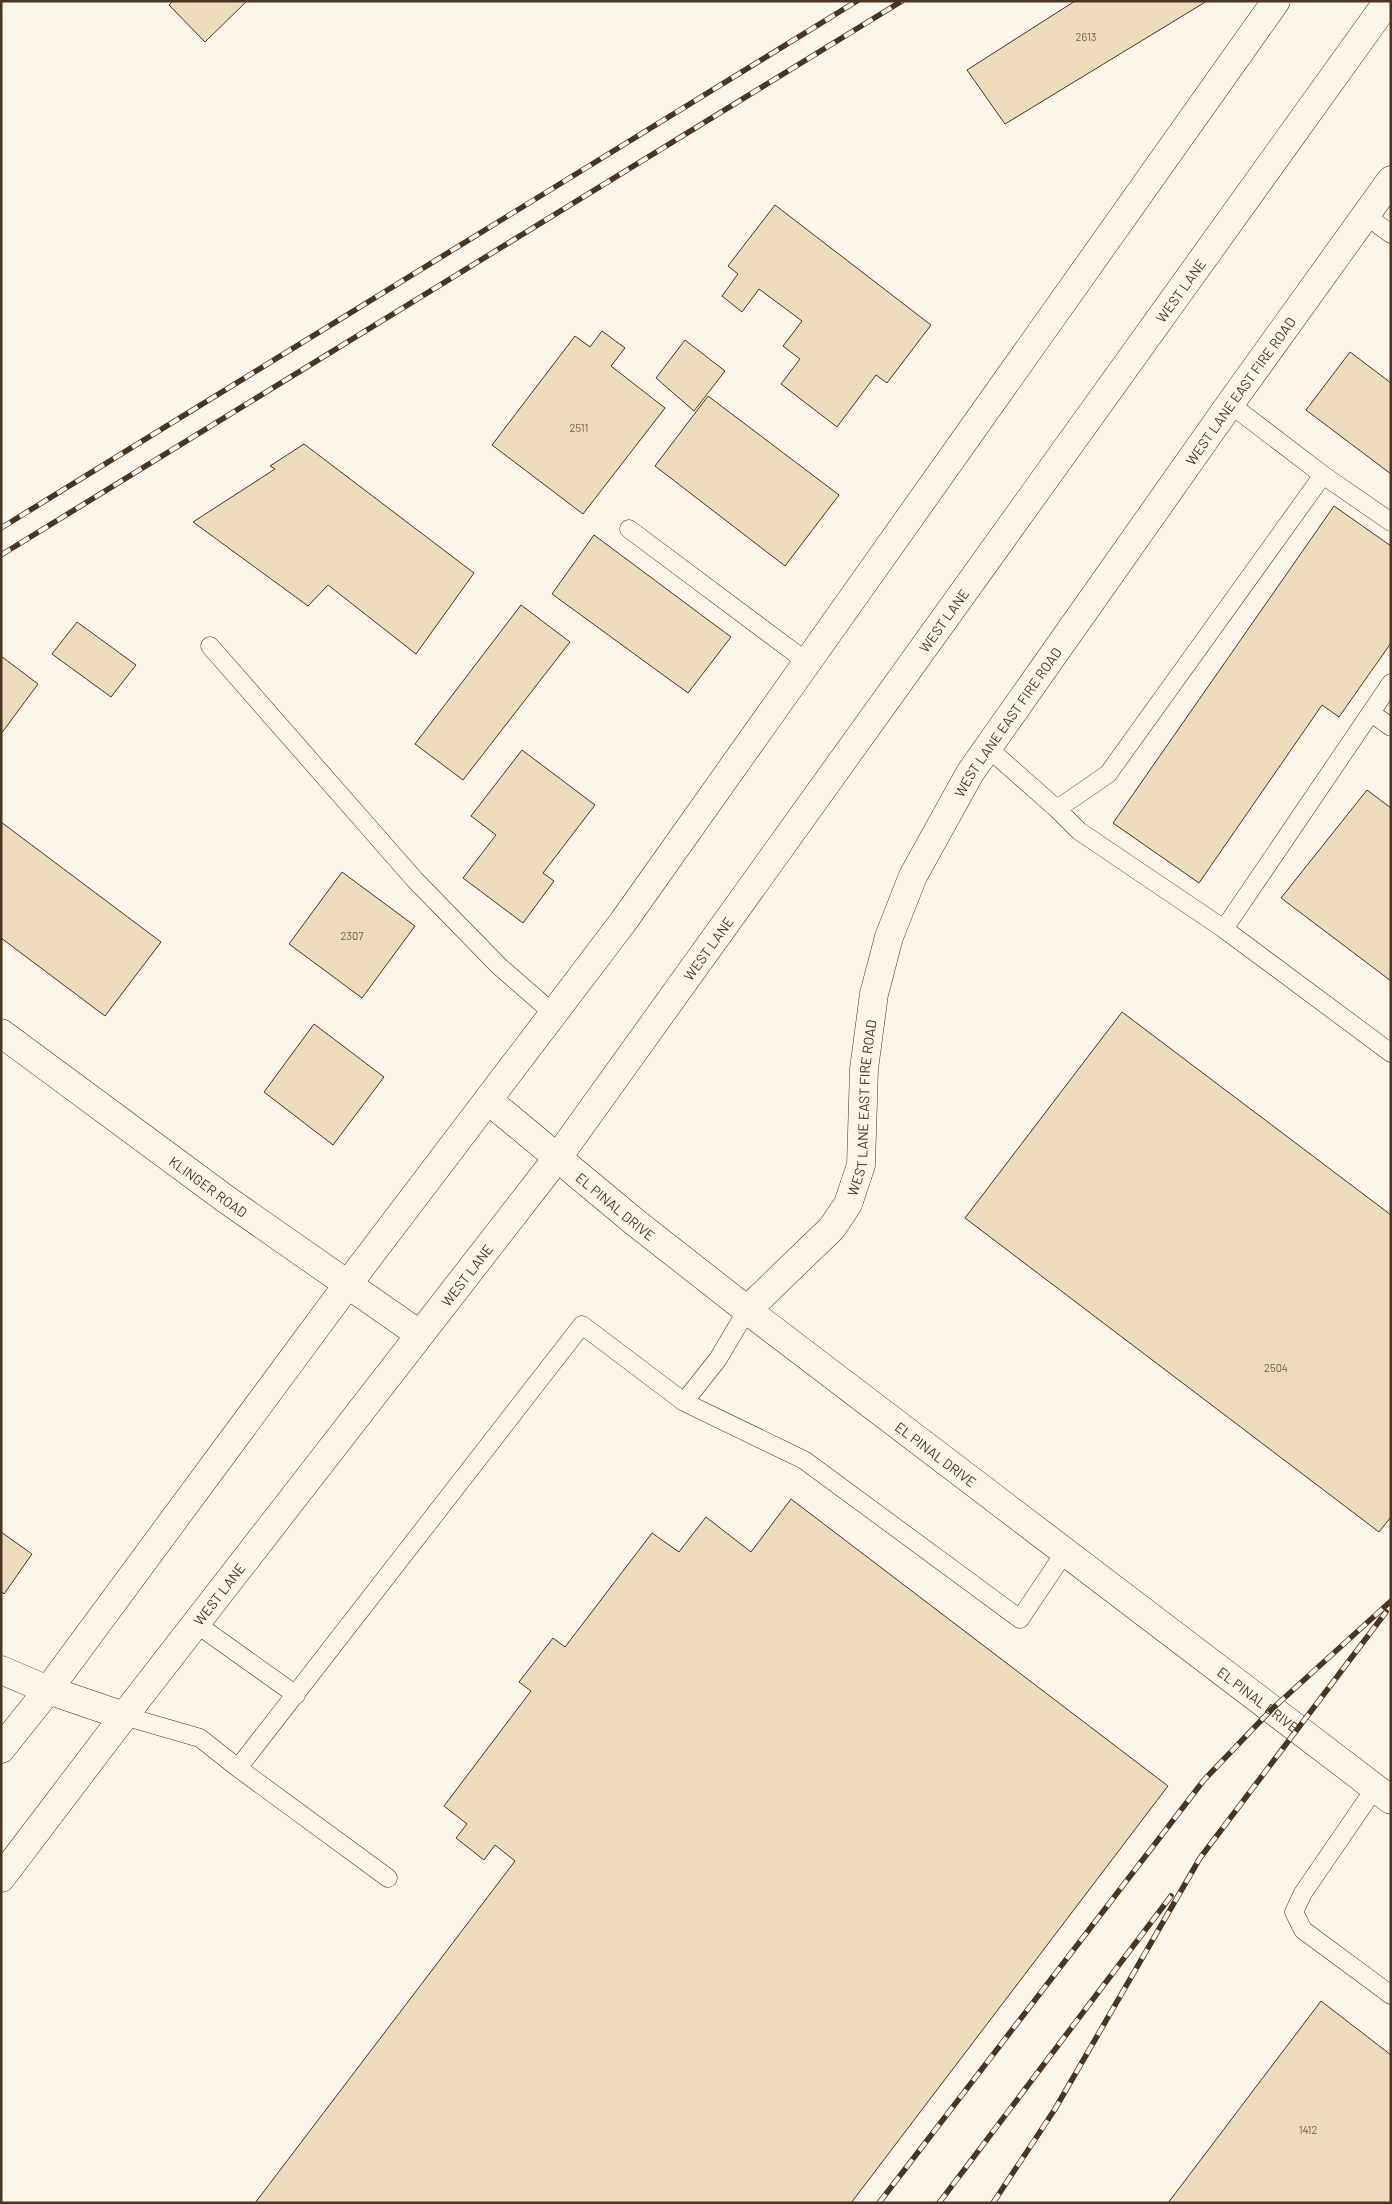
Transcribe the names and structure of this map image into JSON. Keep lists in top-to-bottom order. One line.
{"streets":{"main road":["WEST LANE","WEST LANE EAST FIRE ROAD","KLINGER ROAD","EL PINAL DRIVE"]},"crossings":[["WEST LANE","KLINGER ROAD"],["WEST LANE","EL PINAL DRIVE"],["WEST LANE EAST FIRE ROAD","EL PINAL DRIVE"]],"house_numbers":["2613","2511","2307","2504","1412"]}
